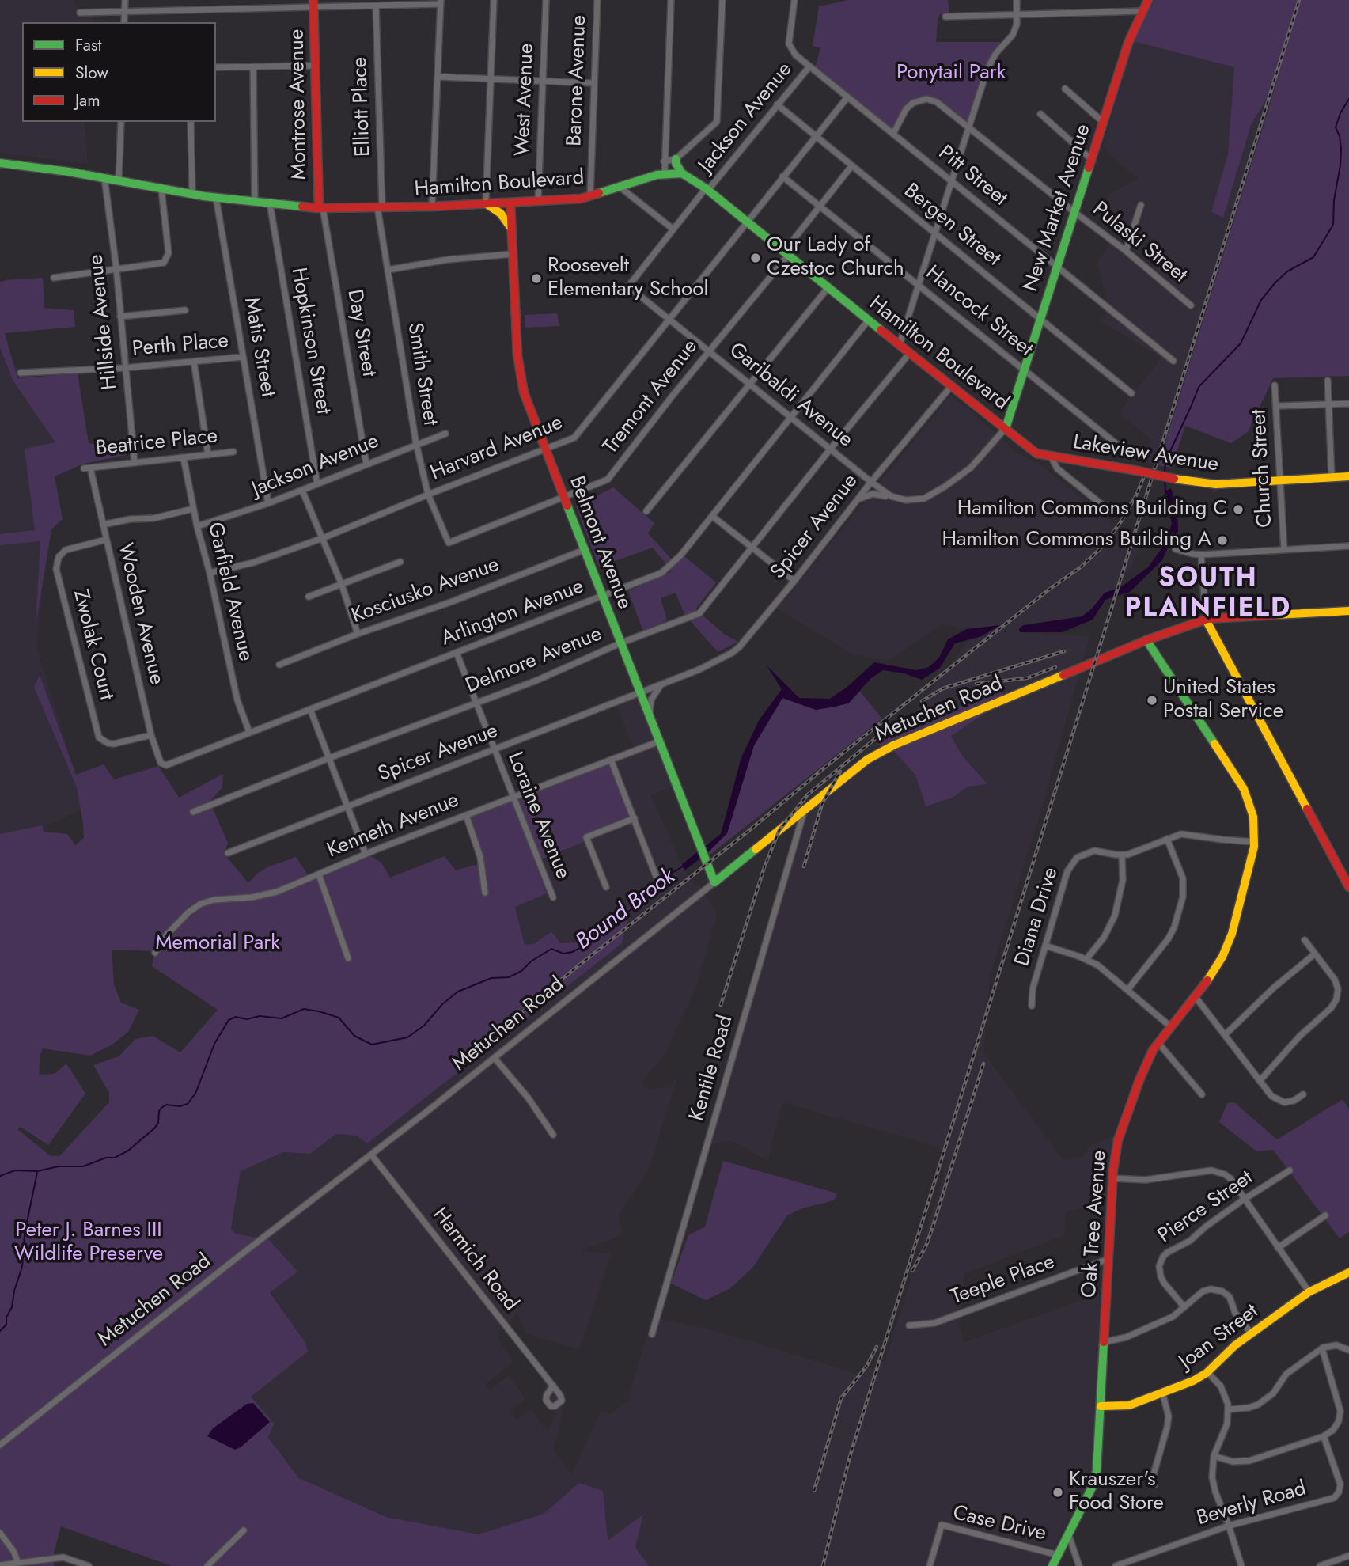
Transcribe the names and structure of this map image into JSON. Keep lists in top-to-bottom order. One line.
{"streets":{"street":["Barone Avenue","West Avenue","Montrose Avenue","Elliott Place","Jackson Avenue","Pitt Street","Hamilton Boulevard","New Market Avenue","Bergen Street","Pulaski Street","Hancock Street","Hillside Avenue","Day Street","Hopkinson Street","Perth Place","Matis Street","Smith Street","Garibaldi Avenue","Tremont Avenue","Beatrice Place","Harvard Avenue","Lakeview Avenue","Church Street","Spicer Avenue","Belmont Avenue","Kosciusko Avenue","Garfield Avenue","Arlington Avenue","Wooden Avenue","Zwolak Court","Delmore Avenue","Metuchen Road","Loraine Avenue","Kenneth Avenue","Diana Drive","Kentile Road","Pierce Street","Oak Tree Avenue","Harmich Road","Teeple Place","Joan Street","Beverly Road","Case Drive"]},"crossings":[["Barone Avenue","Hamilton Boulevard"],["West Avenue","Hamilton Boulevard"],["Montrose Avenue","Hamilton Boulevard"],["Montrose Avenue","Day Street"],["Elliott Place","Hamilton Boulevard"],["Elliott Place","Smith Street"],["Jackson Avenue","Pitt Street"],["Jackson Avenue","Hamilton Boulevard"],["Jackson Avenue","Bergen Street"],["Jackson Avenue","Day Street"],["Jackson Avenue","Hopkinson Street"],["Jackson Avenue","Matis Street"],["Jackson Avenue","Smith Street"],["Jackson Avenue","Garibaldi Avenue"],["Jackson Avenue","Garfield Avenue"],["Pitt Street","New Market Avenue"],["Pitt Street","Pulaski Street"],["Pitt Street","Harvard Avenue"],["Hamilton Boulevard","New Market Avenue"],["Hamilton Boulevard","Hillside Avenue"],["Hamilton Boulevard","Day Street"],["Hamilton Boulevard","Hopkinson Street"],["Hamilton Boulevard","Matis Street"],["Hamilton Boulevard","Smith Street"],["Hamilton Boulevard","Tremont Avenue"],["Hamilton Boulevard","Harvard Avenue"],["Hamilton Boulevard","Lakeview Avenue"],["Hamilton Boulevard","Spicer Avenue"],["Hamilton Boulevard","Belmont Avenue"],["Hamilton Boulevard","Arlington Avenue"],["Hamilton Boulevard","Delmore Avenue"],["New Market Avenue","Bergen Street"],["New Market Avenue","Pulaski Street"],["New Market Avenue","Hancock Street"],["Bergen Street","Tremont Avenue"],["Bergen Street","Harvard Avenue"],["Hancock Street","Tremont Avenue"],["Hancock Street","Harvard Avenue"],["Hillside Avenue","Perth Place"],["Hillside Avenue","Beatrice Place"],["Perth Place","Matis Street"],["Smith Street","Tremont Avenue"],["Smith Street","Harvard Avenue"],["Garibaldi Avenue","Tremont Avenue"],["Garibaldi Avenue","Harvard Avenue"],["Garibaldi Avenue","Spicer Avenue"],["Garibaldi Avenue","Arlington Avenue"],["Garibaldi Avenue","Delmore Avenue"],["Tremont Avenue","Belmont Avenue"],["Beatrice Place","Garfield Avenue"],["Beatrice Place","Wooden Avenue"],["Harvard Avenue","Belmont Avenue"],["Harvard Avenue","Garfield Avenue"],["Lakeview Avenue","Church Street"],["Spicer Avenue","Belmont Avenue"],["Spicer Avenue","Loraine Avenue"],["Belmont Avenue","Kosciusko Avenue"],["Belmont Avenue","Arlington Avenue"],["Belmont Avenue","Delmore Avenue"],["Belmont Avenue","Metuchen Road"],["Belmont Avenue","Kenneth Avenue"],["Garfield Avenue","Arlington Avenue"],["Arlington Avenue","Wooden Avenue"],["Arlington Avenue","Loraine Avenue"],["Wooden Avenue","Zwolak Court"],["Delmore Avenue","Loraine Avenue"],["Metuchen Road","Kentile Road"],["Metuchen Road","Oak Tree Avenue"],["Metuchen Road","Harmich Road"],["Loraine Avenue","Kenneth Avenue"],["Diana Drive","Oak Tree Avenue"],["Oak Tree Avenue","Teeple Place"],["Oak Tree Avenue","Joan Street"],["Oak Tree Avenue","Case Drive"]],"districts":["SOUTH PLAINFIELD"],"water":["Bound Brook"],"parks":["Ponytail Park","Memorial Park","Peter J. Barnes III Wildlife Preserve"],"places":["Our Lady of Czestoc Church","Roosevelt Elementary School","Hamilton Commons Building C","Hamilton Commons Building A","United States Postal Service","Krauszer's Food Store"],"legend":["Fast","Slow","Jam"]}
